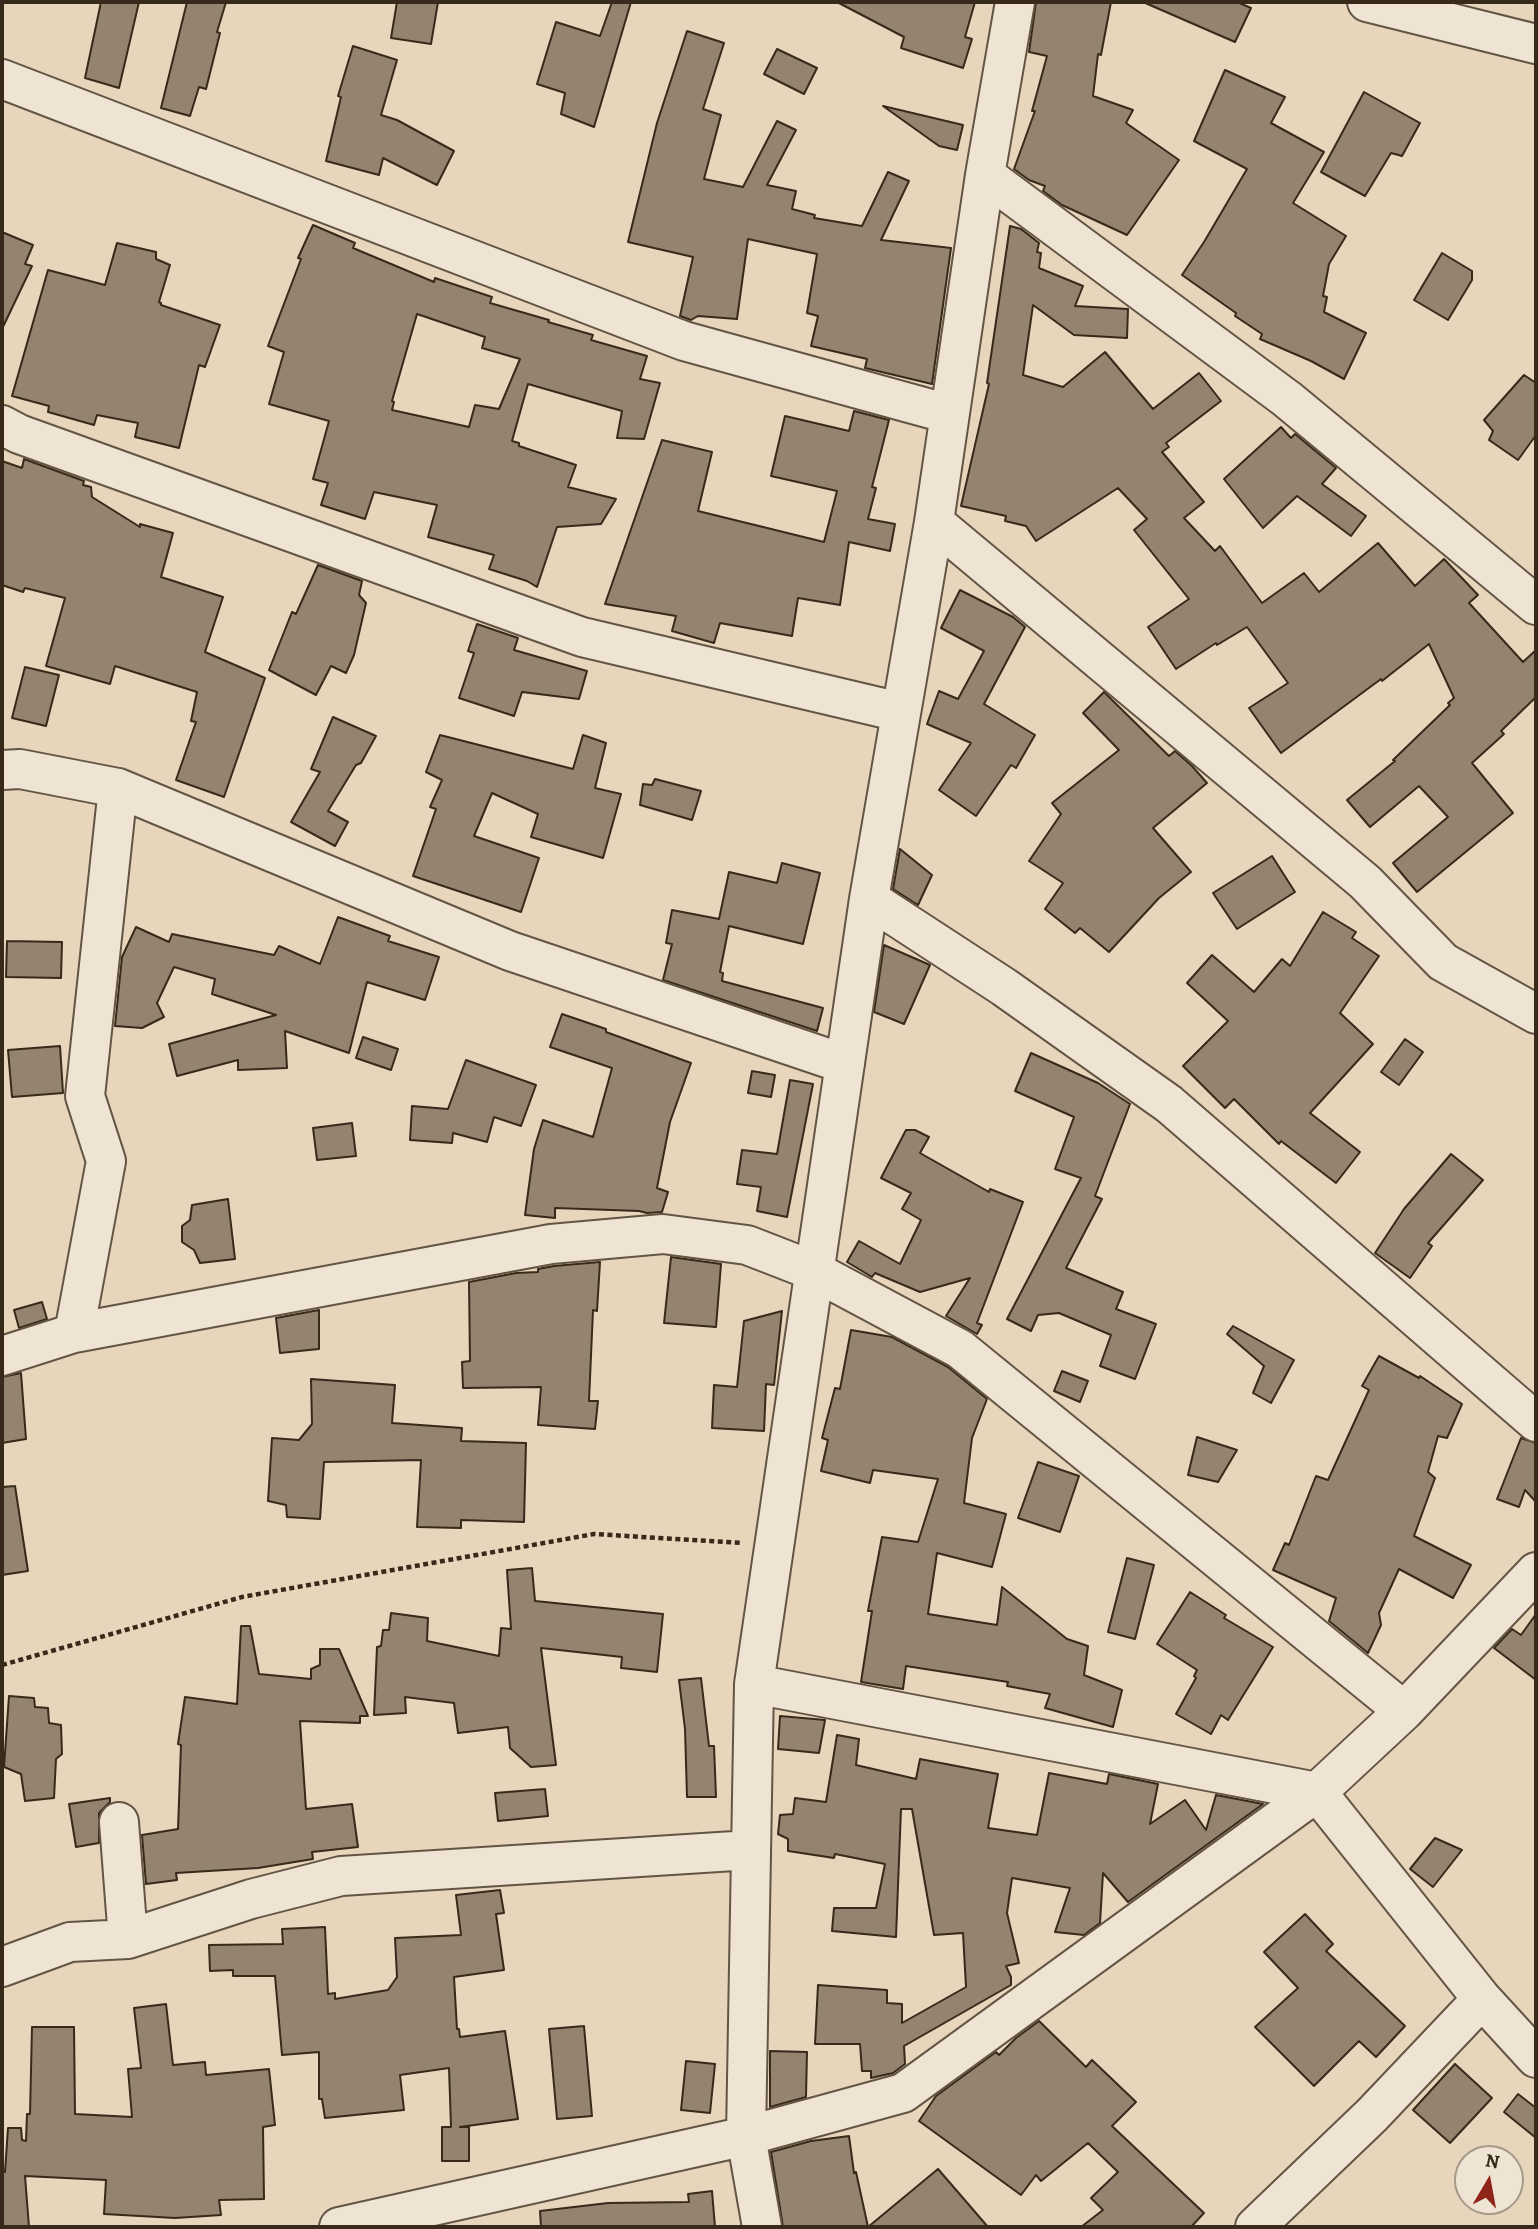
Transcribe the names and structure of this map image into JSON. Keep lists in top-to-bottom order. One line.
{"north":"top"}
